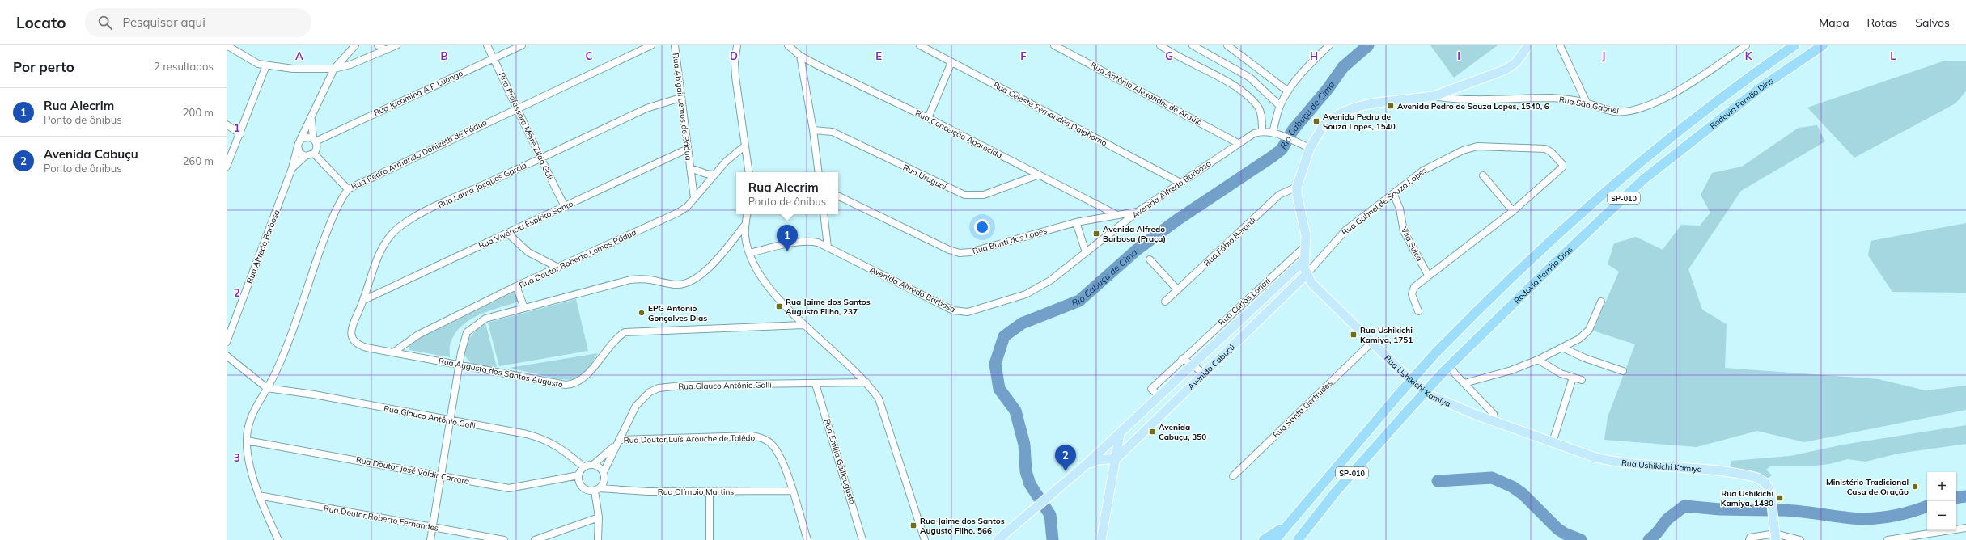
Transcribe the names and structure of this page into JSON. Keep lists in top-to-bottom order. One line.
{"streets":{"highway":["Rodovia Fernão Dias","SP-010"],"main road":["Avenida Cabuçú","Rua Ushikichi Kamiya"],"street":["Rua Jacomina A P Luongo","Rua Antônio Alexandre de Araújo","Rua São Gabriel","Rua Abigail Lemos de Pádua","Rua Celeste Fernandes Dalphorno","Rua Professora Meire Zilda Gali","Rua Conceição Aparecida","Rua Pedro Armando Donizeth de Pádua","Rua Uruguai","Rua Laura Jacques Garcia","Avenida Alfredo Barbosa","Rua Gabriel de Souza Lopes","Rua Vivência Espírito Santo","Rua Buriti dos Lopes","Rua Fábio Berardi","Vila Suica","Rua Alfredo Barbosa","Rua Doutor Roberto Lemos Pádua","Rua Carlos Lonati","Rua Augusta dos Santos Augusto","Rua Glauco Antônio Galli","Rua Santa Gertrudes","Rua Doutor Luís Arouche de Tolêdo","Rua Emília Galliaugusto","Rua Doutor José Valdir Carrara","Rua Olímpio Martins","Rua Doutor Roberto Fernandes"]},"crossings":[["Rua Jacomina A P Luongo","Rua Professora Meire Zilda Gali"],["Rua Jacomina A P Luongo","Rua Alfredo Barbosa"],["Rua Antônio Alexandre de Araújo","Avenida Alfredo Barbosa"],["Rua Abigail Lemos de Pádua","Rua Laura Jacques Garcia"],["Rua Abigail Lemos de Pádua","Rua Vivência Espírito Santo"],["Rua Abigail Lemos de Pádua","Rua Doutor Roberto Lemos Pádua"],["Rua Celeste Fernandes Dalphorno","Avenida Alfredo Barbosa"],["Rua Professora Meire Zilda Gali","Rua Pedro Armando Donizeth de Pádua"],["Rua Professora Meire Zilda Gali","Rua Laura Jacques Garcia"],["Rua Professora Meire Zilda Gali","Rua Vivência Espírito Santo"],["Rua Conceição Aparecida","Rua Uruguai"],["Rua Conceição Aparecida","Rua Buriti dos Lopes"],["Rua Pedro Armando Donizeth de Pádua","Rua Glauco Antônio Galli"],["Rua Laura Jacques Garcia","Rua Vivência Espírito Santo"],["Rua Laura Jacques Garcia","Rua Augusta dos Santos Augusto"],["Avenida Alfredo Barbosa","Rua Buriti dos Lopes"],["Rua Gabriel de Souza Lopes","Vila Suica"],["Rua Gabriel de Souza Lopes","Avenida Cabuçú"],["Rua Gabriel de Souza Lopes","Rua Ushikichi Kamiya"],["Rua Doutor Roberto Lemos Pádua","Rua Augusta dos Santos Augusto"],["Rua Carlos Lonati","Avenida Cabuçú"],["Avenida Cabuçú","Rua Ushikichi Kamiya"],["Rua Ushikichi Kamiya","Rua Santa Gertrudes"],["Rua Glauco Antônio Galli","Rua Doutor Luís Arouche de Tolêdo"],["Rua Glauco Antônio Galli","Rua Emília Galliaugusto"],["Rua Glauco Antônio Galli","Rua Doutor José Valdir Carrara"],["Rua Glauco Antônio Galli","Rua Olímpio Martins"],["Rua Doutor Luís Arouche de Tolêdo","Rua Olímpio Martins"],["Rua Doutor José Valdir Carrara","Rua Olímpio Martins"]],"water":["Rio Cabuçu de Cima"],"places":{"transit":["Avenida Pedro de Souza Lopes, 1540, 6","Avenida Pedro de Souza Lopes, 1540","Avenida Alfredo Barbosa (Praça)","Rua Jaime dos Santos Augusto Filho, 237","Rua Ushikichi Kamiya, 1751","Avenida Cabuçu, 350","Rua Ushikichi Kamiya, 1480","Rua Jaime dos Santos Augusto Filho, 566"],"other":["EPG Antonio Gonçalves Dias","Ministério Tradicional Casa de Oração"]},"page":{"header":"Locato","search":"Pesquisar aqui","nav":["Mapa","Rotas","Salvos"],"heading":["Por perto","2 resultados"],"list":[{"mark":"1","name":"Rua Alecrim","note":"Ponto de ônibus","value":"200 m"},{"mark":"2","name":"Avenida Cabuçu","note":"Ponto de ônibus","value":"260 m"}],"popup":["Rua Alecrim","Ponto de ônibus"],"pins":["1","2"],"map_buttons":["+","−"]},"grid":{"columns":["A","B","C","D","E","F","G","H","I","J","K","L"],"rows":["1","2","3"]}}
